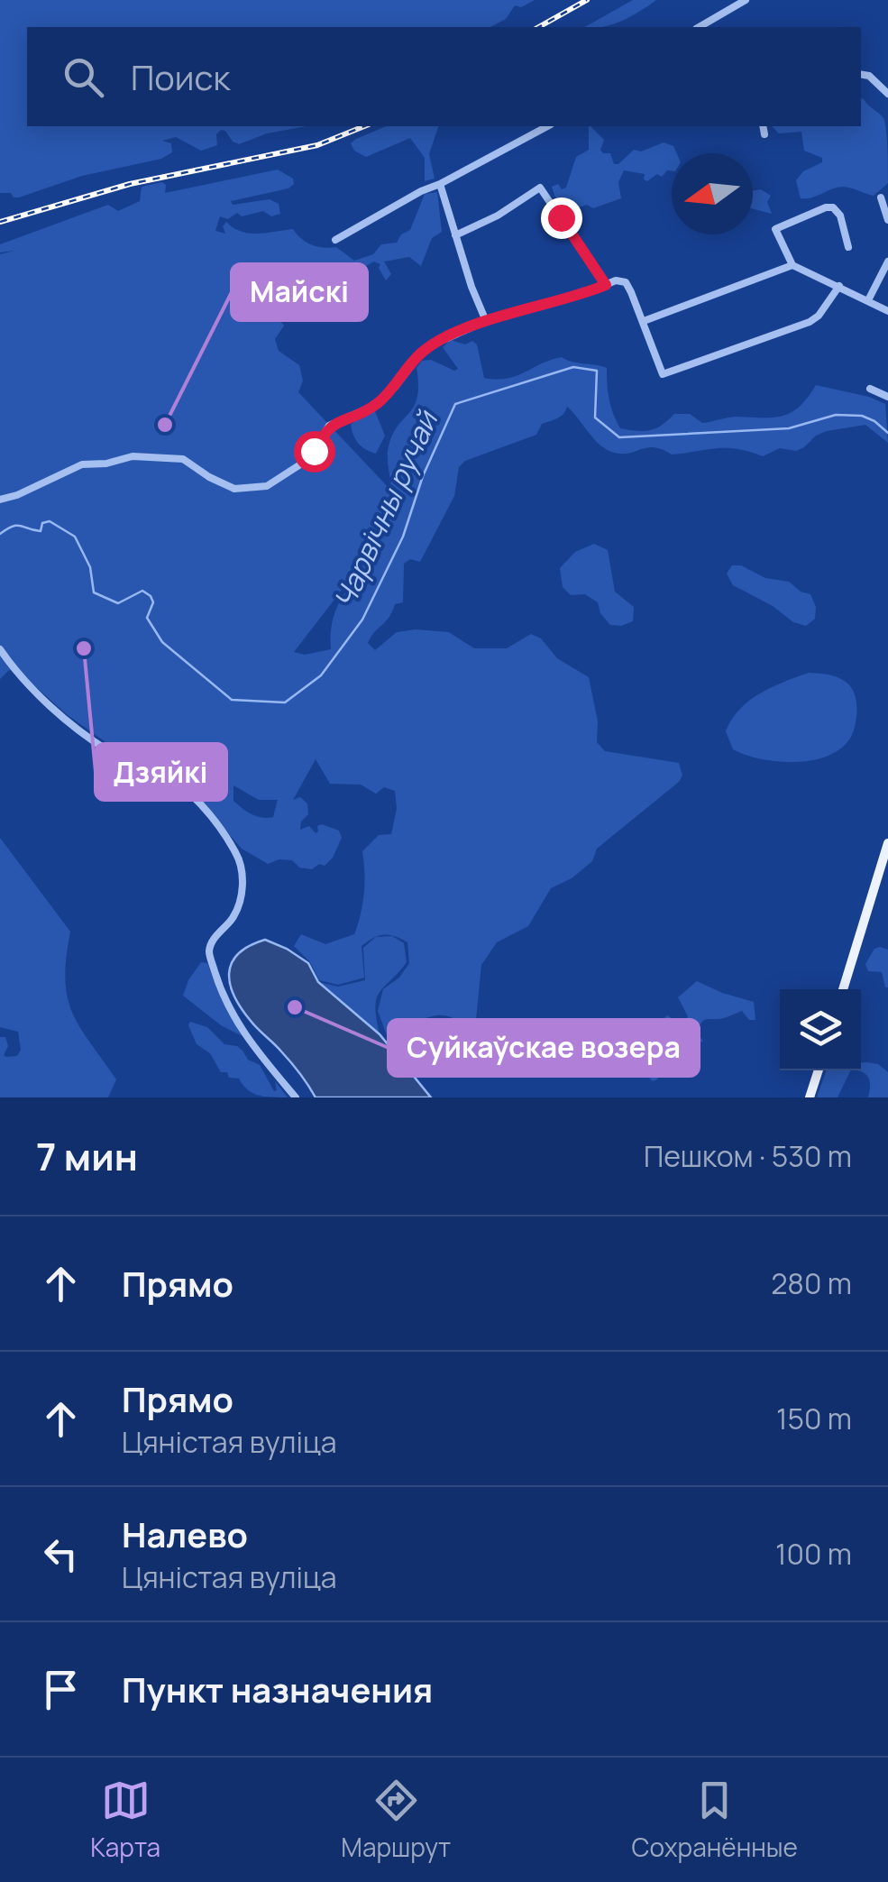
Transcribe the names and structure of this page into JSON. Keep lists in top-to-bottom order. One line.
{"water":["Чарвічны ручай"],"places":["Майскі","Дзяйкі","Суйкаўскае возера"],"north":"left","page":{"search":"Поиск","heading":["7 мин","Пешком · 530 m"],"list":[["Прямо","280 m"],["Прямо","Цяністая вуліца","150 m"],["Налево","Цяністая вуліца","100 m"],"Пункт назначения"],"nav":["Карта","Маршрут","Сохранённые"]}}
